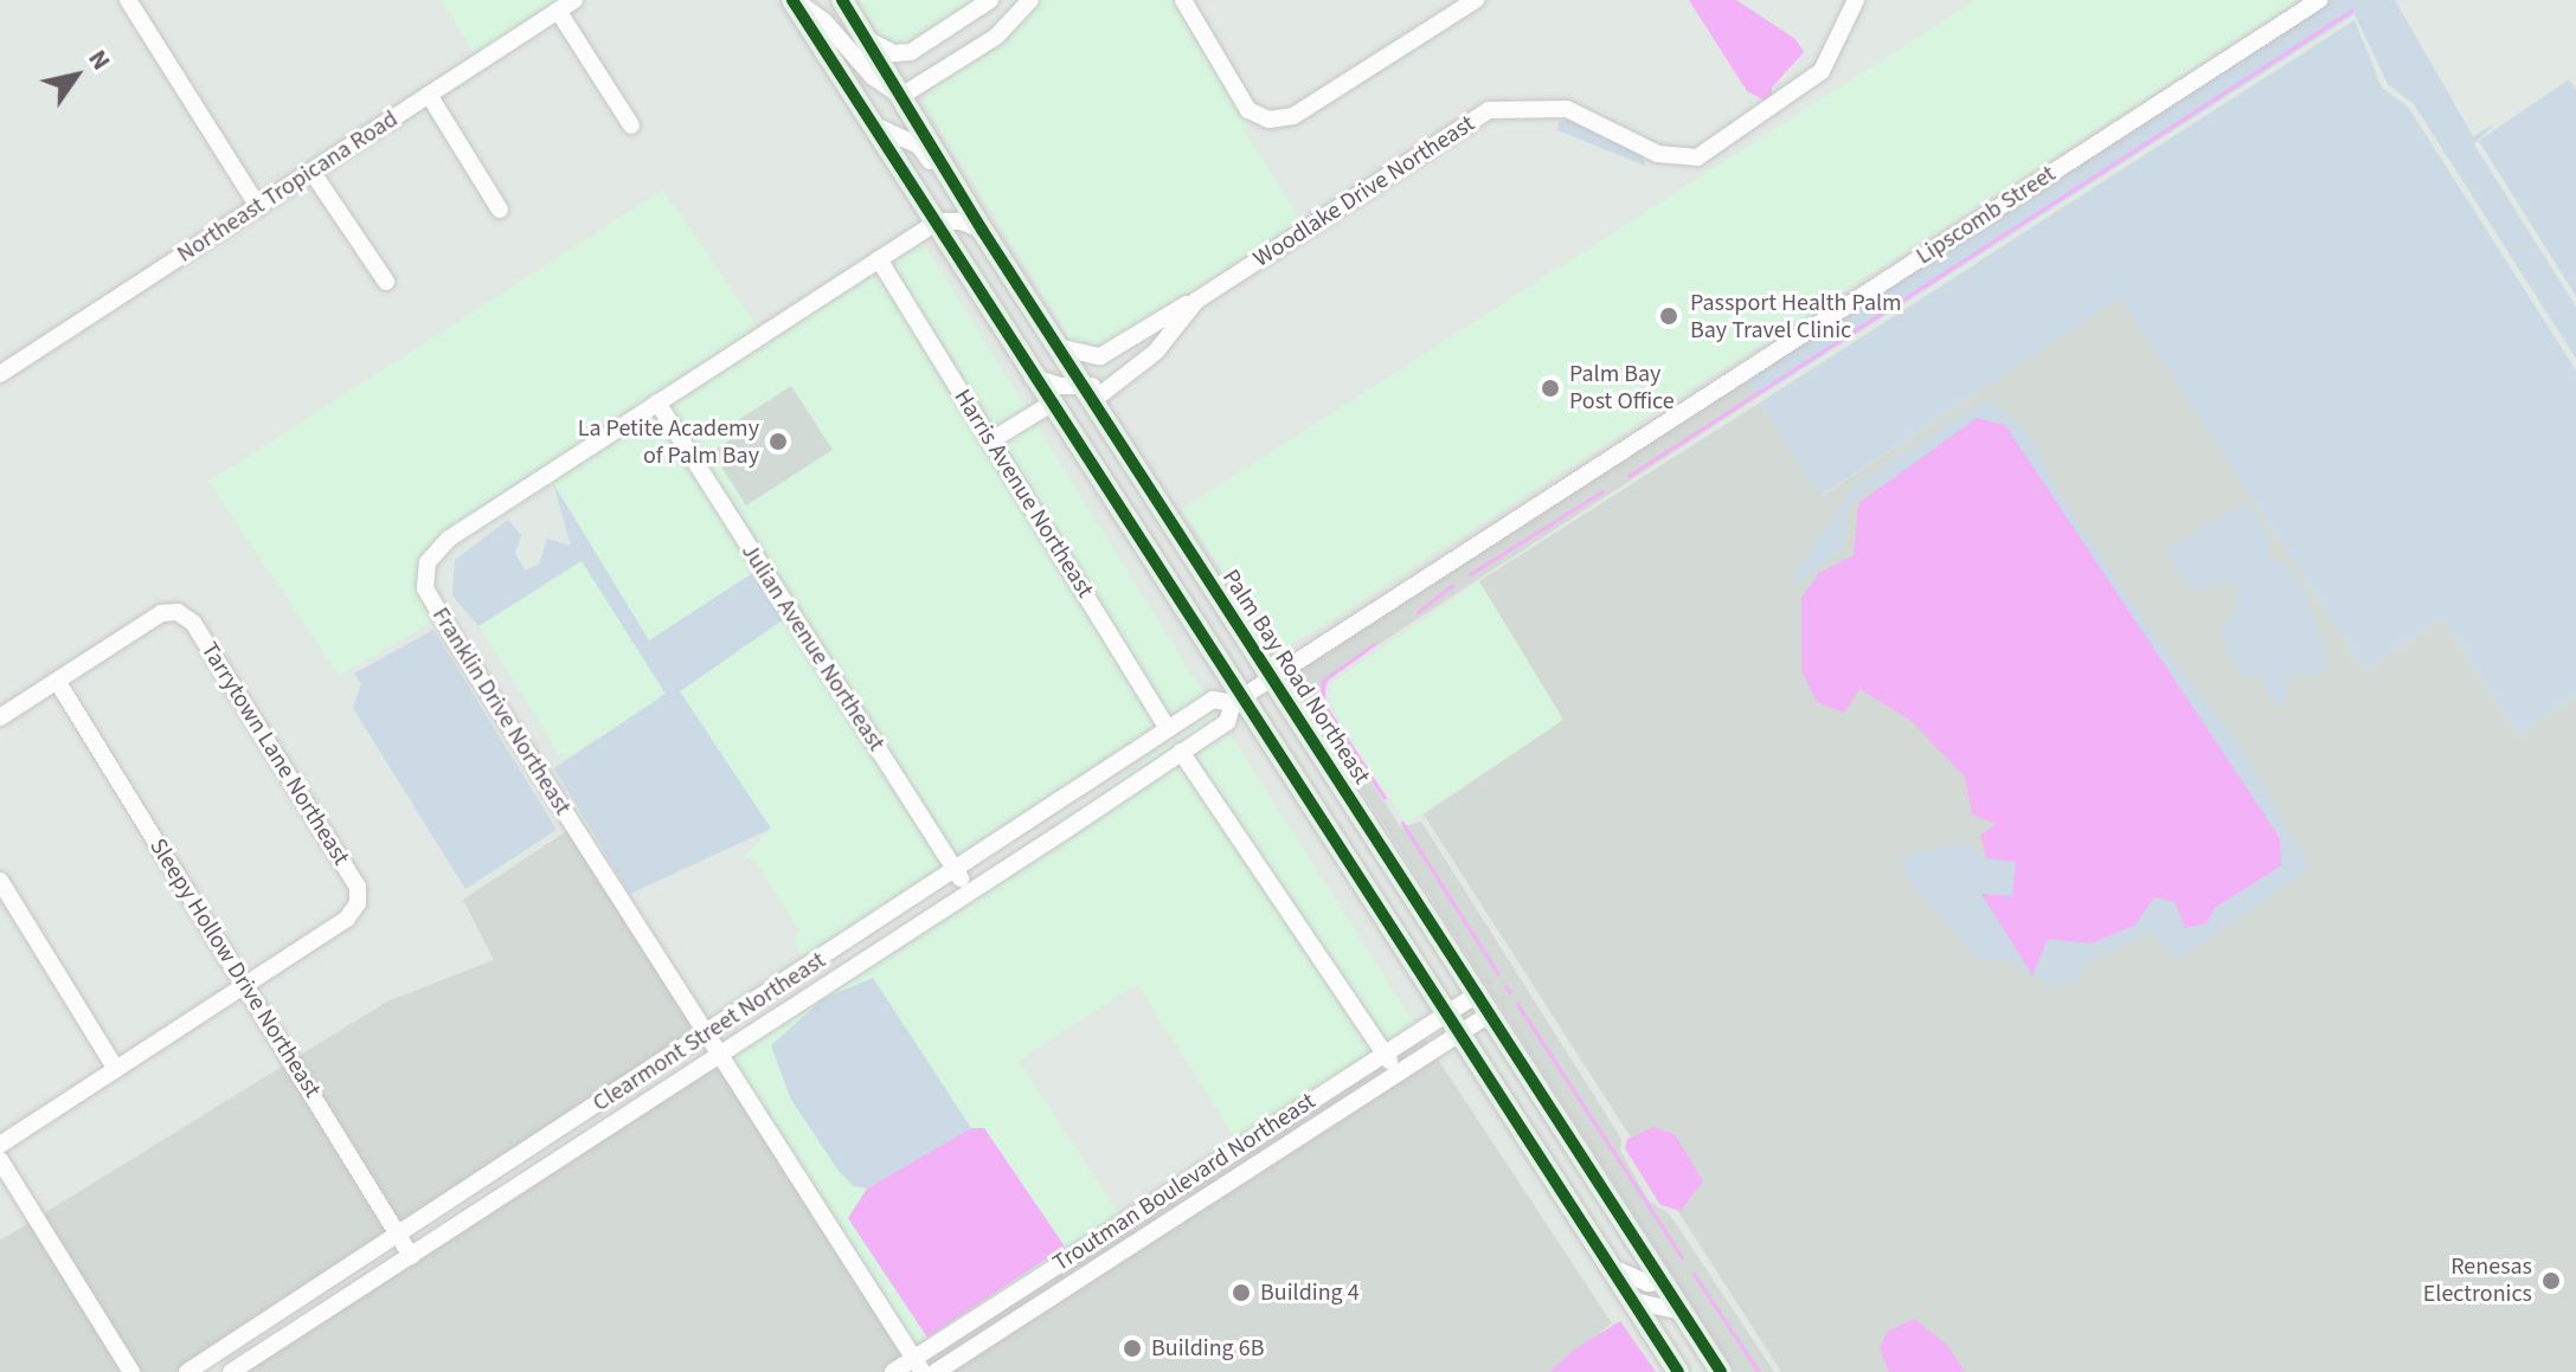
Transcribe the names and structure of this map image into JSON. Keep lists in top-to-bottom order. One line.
{"streets":{"main road":["Palm Bay Road Northeast"],"street":["Northeast Tropicana Road","Woodlake Drive Northeast","Lipscomb Street","Harris Avenue Northeast","Julian Avenue Northeast","Franklin Drive Northeast","Tarrytown Lane Northeast","Sleepy Hollow Drive Northeast","Clearmont Street Northeast","Troutman Boulevard Northeast"]},"crossings":[["Woodlake Drive Northeast","Palm Bay Road Northeast"],["Lipscomb Street","Palm Bay Road Northeast"],["Lipscomb Street","Clearmont Street Northeast"],["Harris Avenue Northeast","Franklin Drive Northeast"],["Harris Avenue Northeast","Clearmont Street Northeast"],["Julian Avenue Northeast","Franklin Drive Northeast"],["Julian Avenue Northeast","Clearmont Street Northeast"],["Palm Bay Road Northeast","Clearmont Street Northeast"],["Palm Bay Road Northeast","Troutman Boulevard Northeast"],["Franklin Drive Northeast","Clearmont Street Northeast"],["Franklin Drive Northeast","Troutman Boulevard Northeast"],["Tarrytown Lane Northeast","Sleepy Hollow Drive Northeast"],["Sleepy Hollow Drive Northeast","Clearmont Street Northeast"]],"places":["Passport Health Palm Bay Travel Clinic","Palm Bay Post Office","La Petite Academy of Palm Bay","Renesas Electronics","Building 4","Building 6B"],"north":"top right"}
